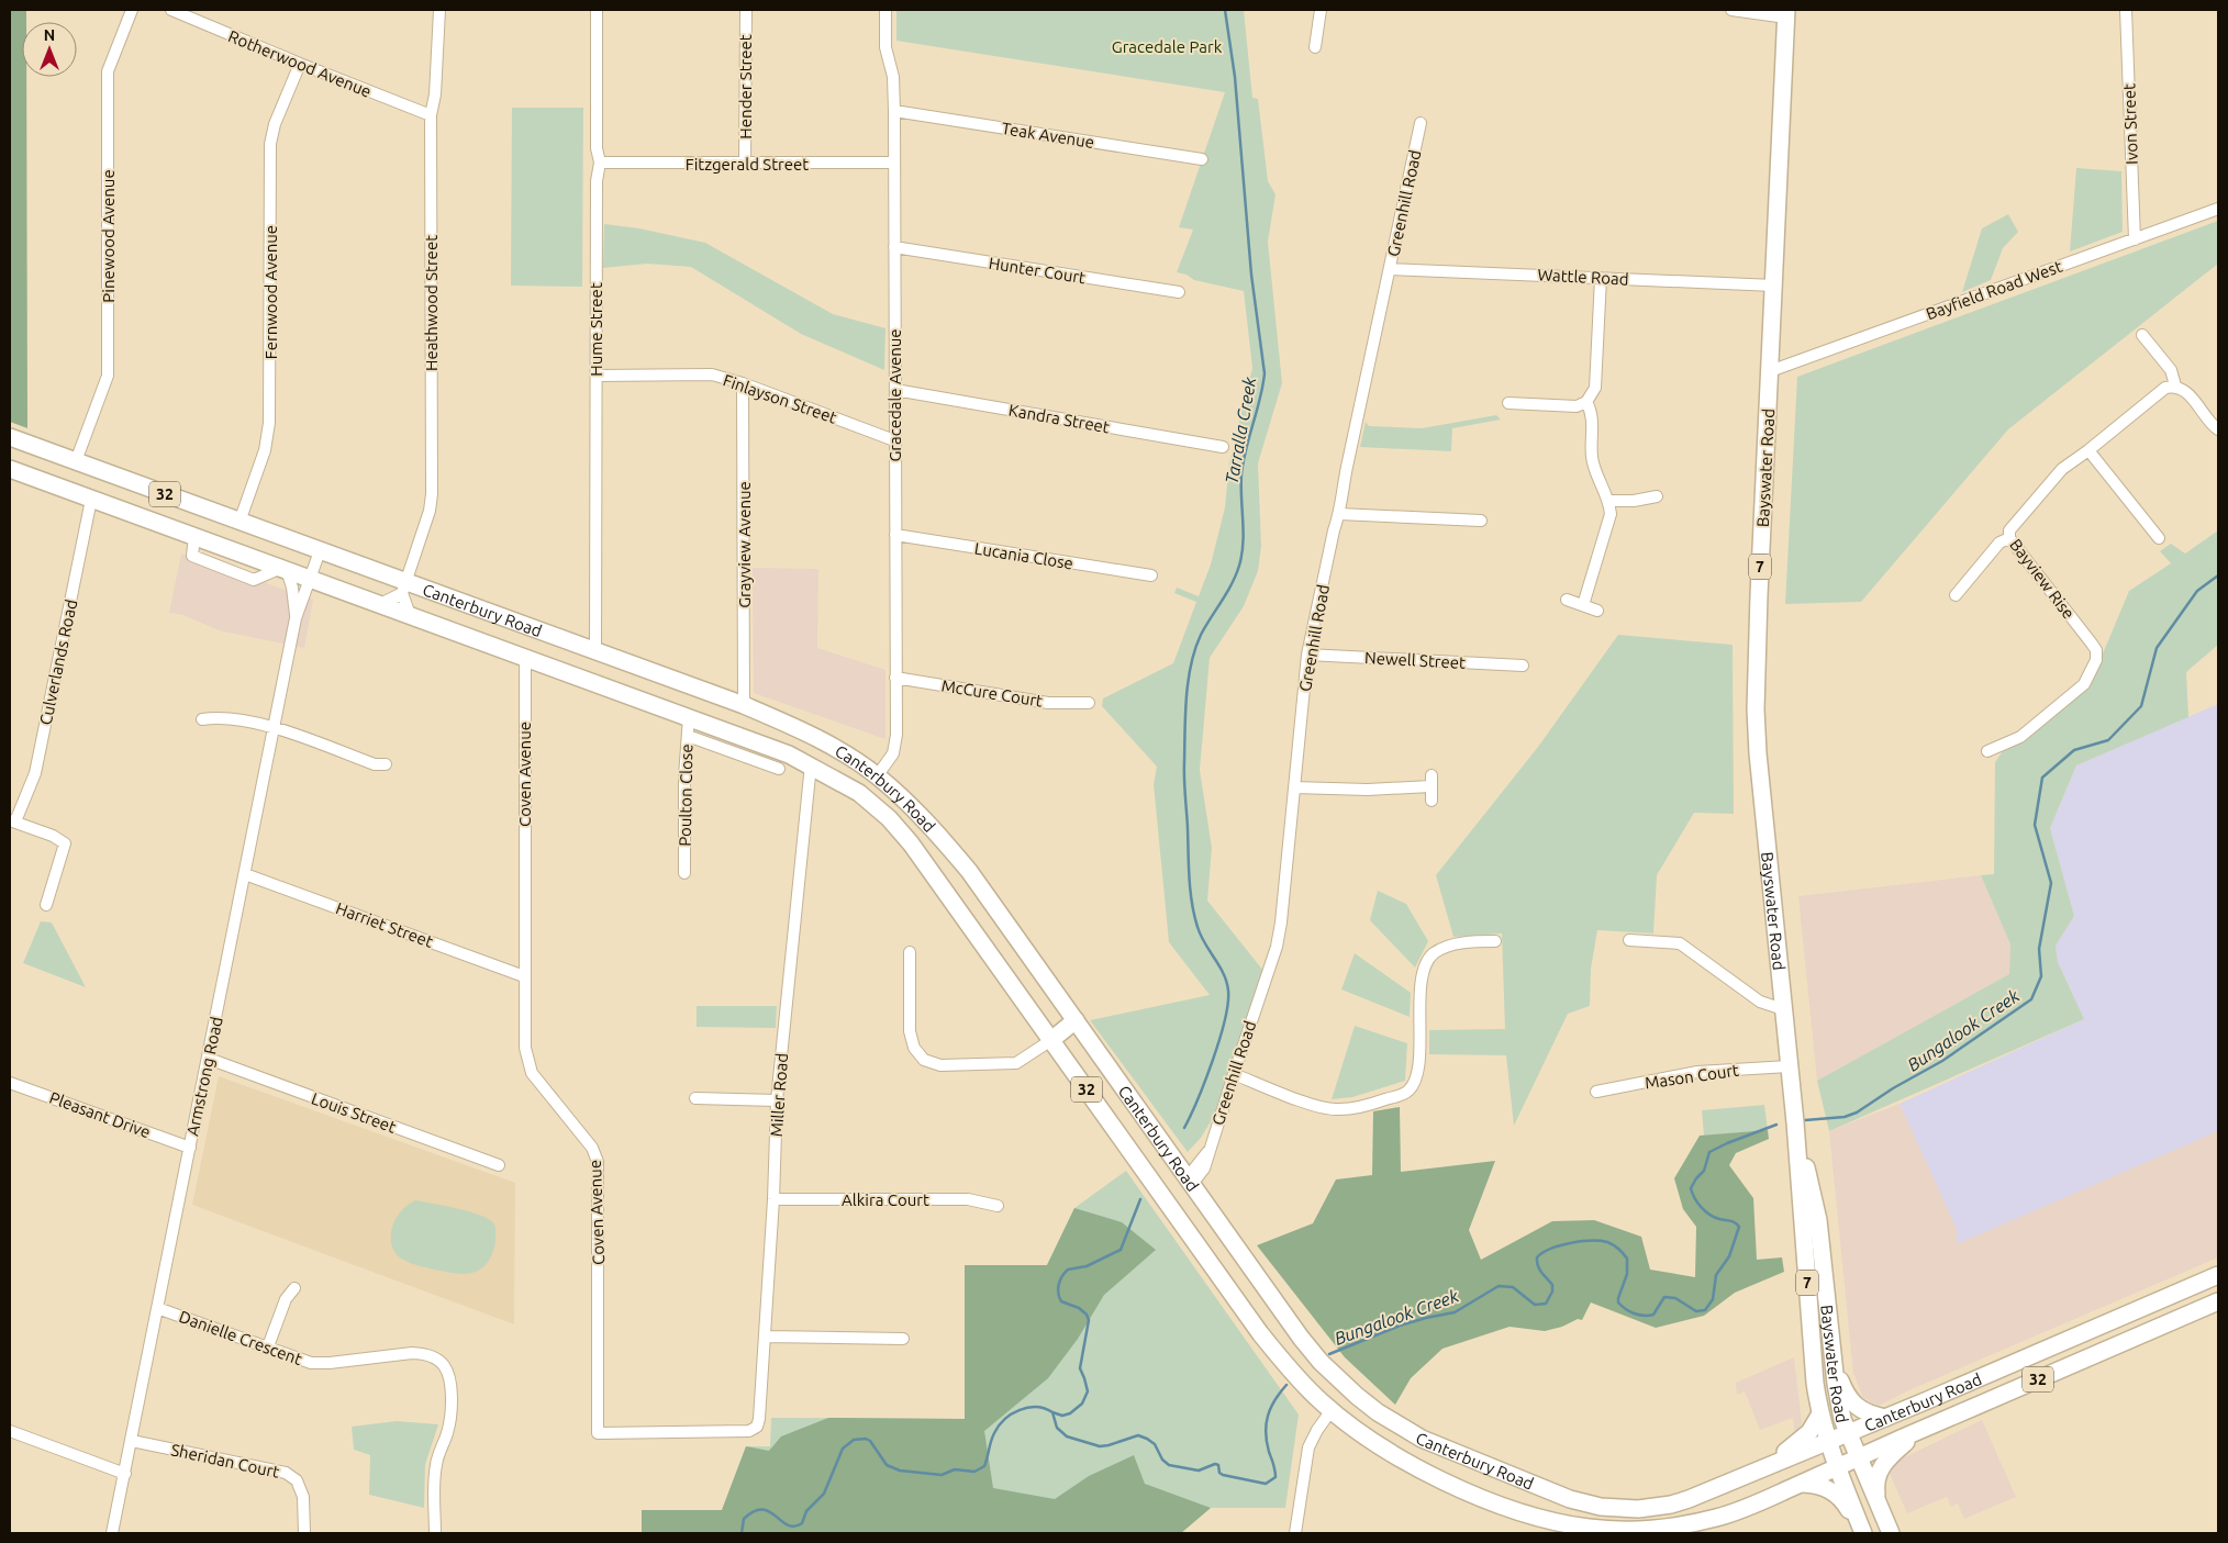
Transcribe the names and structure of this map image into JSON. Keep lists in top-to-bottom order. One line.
{"streets":{"main road":["Bayswater Road","32","7","Canterbury Road"],"street":["Rotherwood Avenue","Hender Street","Ivon Street","Teak Avenue","Fitzgerald Street","Greenhill Road","Pinewood Avenue","Hunter Court","Wattle Road","Bayfield Road West","Fernwood Avenue","Heathwood Street","Hume Street","Gracedale Avenue","Finlayson Street","Kandra Street","Grayview Avenue","Lucania Close","Bayview Rise","Newell Street","Culverlands Road","McCure Court","Coven Avenue","Poulton Close","Harriet Street","Armstrong Road","Mason Court","Miller Road","Louis Street","Pleasant Drive","Alkira Court","Danielle Crescent","Sheridan Court"]},"crossings":[["Rotherwood Avenue","Fernwood Avenue"],["Rotherwood Avenue","Heathwood Street"],["Hender Street","Fitzgerald Street"],["Ivon Street","Bayfield Road West"],["Teak Avenue","Gracedale Avenue"],["Fitzgerald Street","Hume Street"],["Fitzgerald Street","Gracedale Avenue"],["Greenhill Road","Wattle Road"],["Greenhill Road","Canterbury Road"],["Greenhill Road","Newell Street"],["Pinewood Avenue","Canterbury Road"],["Hunter Court","Gracedale Avenue"],["Wattle Road","Bayswater Road"],["Bayfield Road West","Bayswater Road"],["Fernwood Avenue","Canterbury Road"],["Heathwood Street","Canterbury Road"],["Hume Street","Finlayson Street"],["Hume Street","Canterbury Road"],["Gracedale Avenue","Finlayson Street"],["Gracedale Avenue","Kandra Street"],["Gracedale Avenue","Lucania Close"],["Gracedale Avenue","Canterbury Road"],["Gracedale Avenue","McCure Court"],["Finlayson Street","Grayview Avenue"],["Bayswater Road","Canterbury Road"],["Bayswater Road","Mason Court"],["Grayview Avenue","Canterbury Road"],["Canterbury Road","Culverlands Road"],["Canterbury Road","Coven Avenue"],["Canterbury Road","Poulton Close"],["Canterbury Road","Armstrong Road"],["Canterbury Road","Miller Road"],["Coven Avenue","Harriet Street"],["Coven Avenue","Miller Road"],["Harriet Street","Armstrong Road"],["Armstrong Road","Louis Street"],["Armstrong Road","Pleasant Drive"],["Armstrong Road","Danielle Crescent"],["Armstrong Road","Sheridan Court"],["Miller Road","Alkira Court"]],"water":["Tarralla Creek","Bungalook Creek"],"parks":["Gracedale Park"],"north":"top"}
